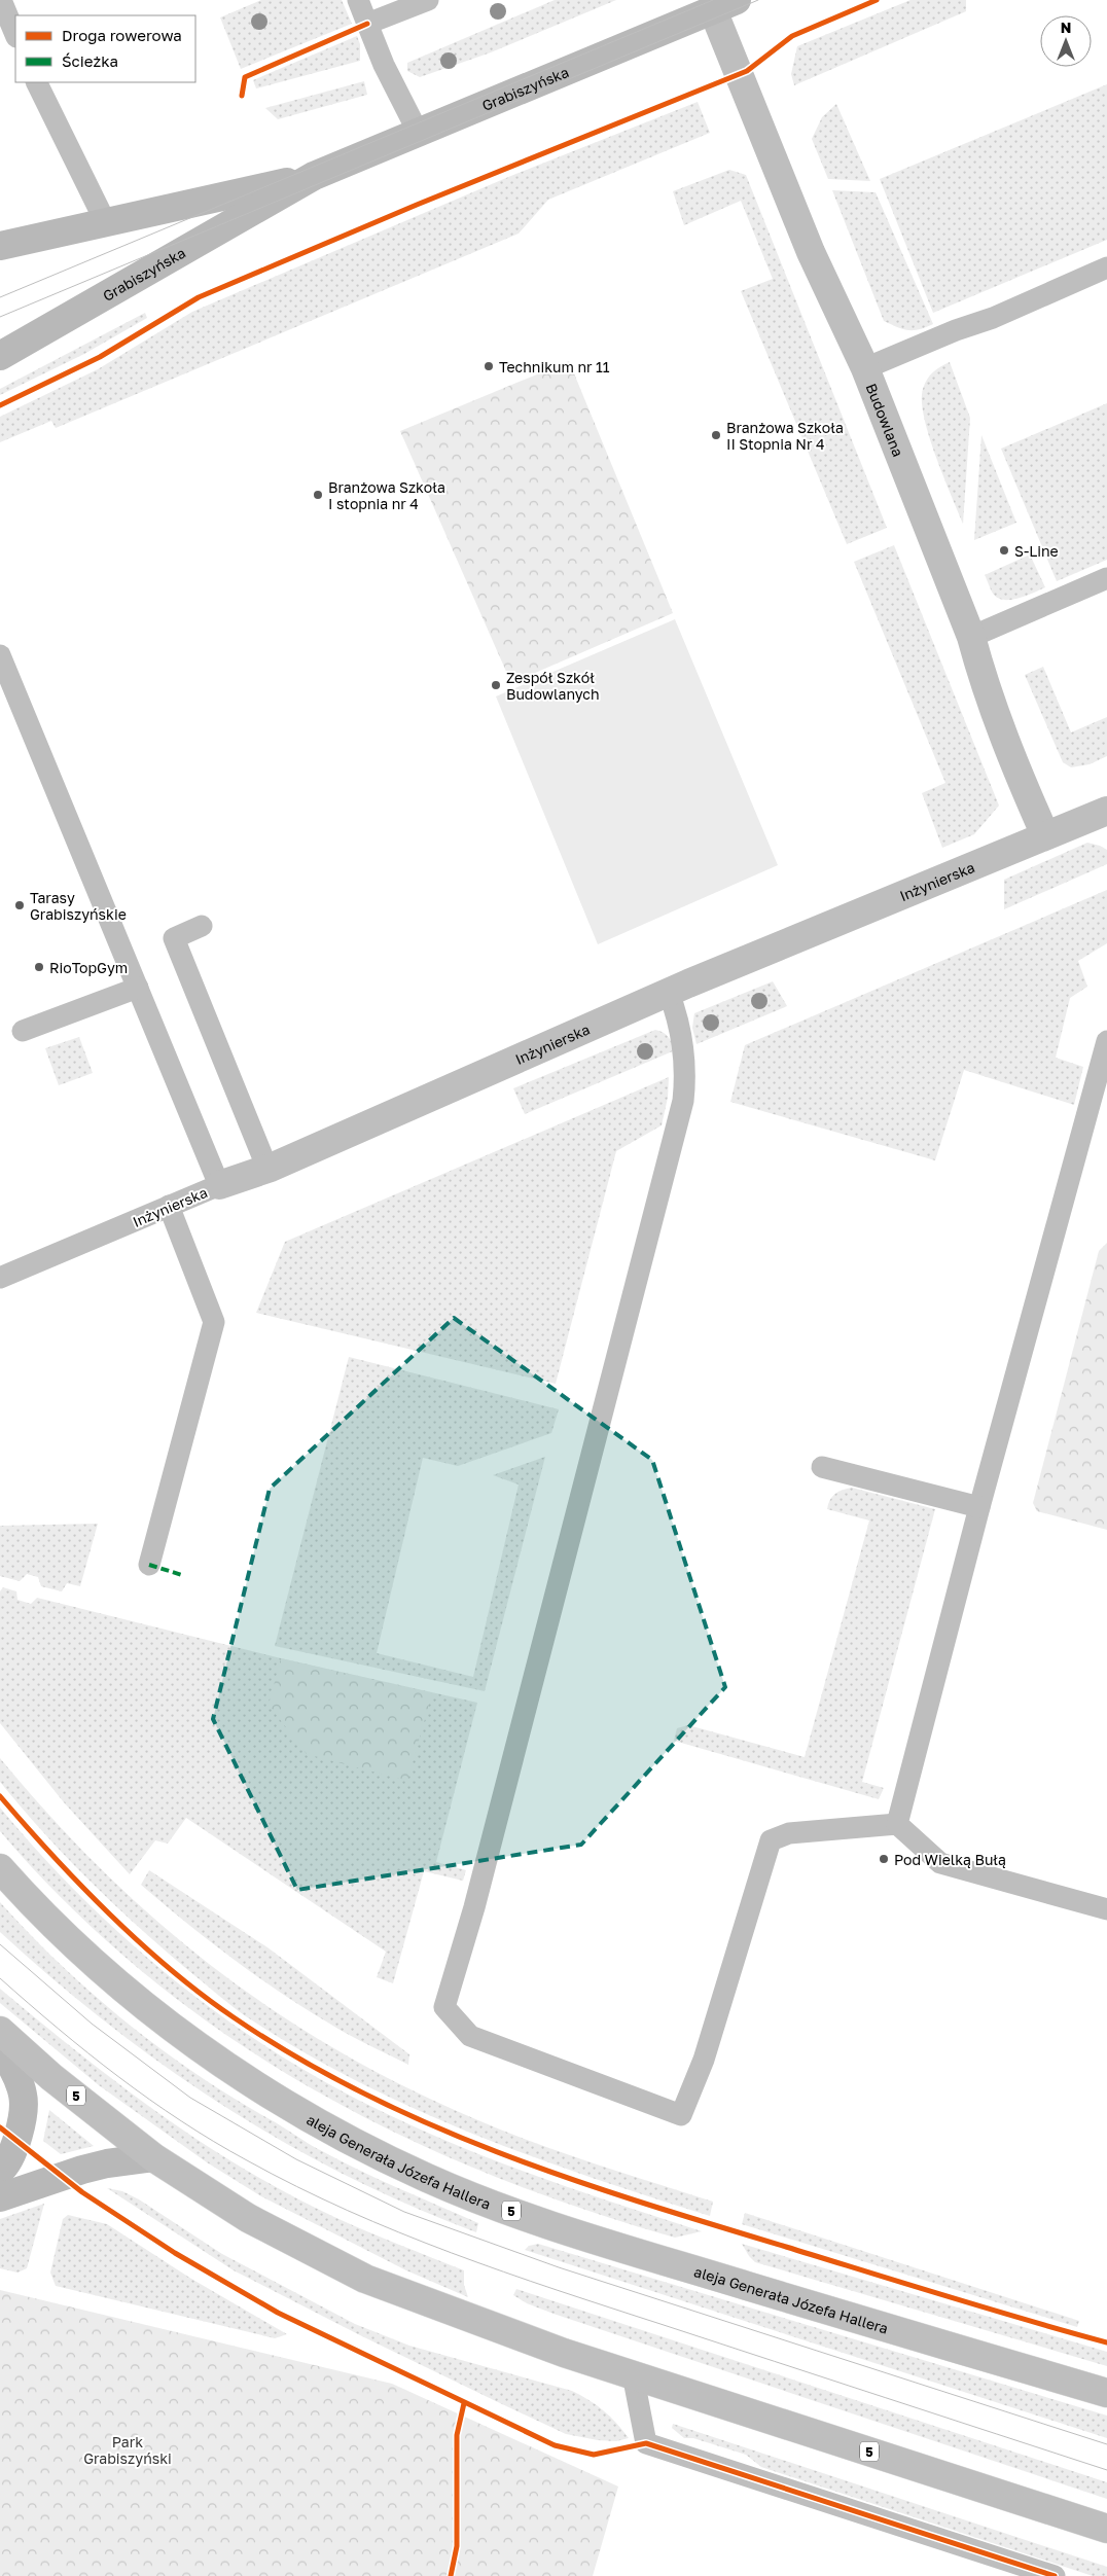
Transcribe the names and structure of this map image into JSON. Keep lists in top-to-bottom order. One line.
{"streets":{"main road":["Grabiszyńska","Budowlana","Inżynierska","5","aleja Generała Józefa Hallera"]},"crossings":[["Grabiszyńska","Budowlana"],["Budowlana","Inżynierska"]],"parks":["Park Grabiszyński"],"places":["Technikum nr 11","Branżowa Szkoła II Stopnia Nr 4","Branżowa Szkoła I stopnia nr 4","S-Line","Zespół Szkół Budowlanych","Tarasy Grabiszyńskie","RioTopGym","Pod Wielką Bułą"],"legend":["Droga rowerowa","Ścieżka"],"north":"top"}
